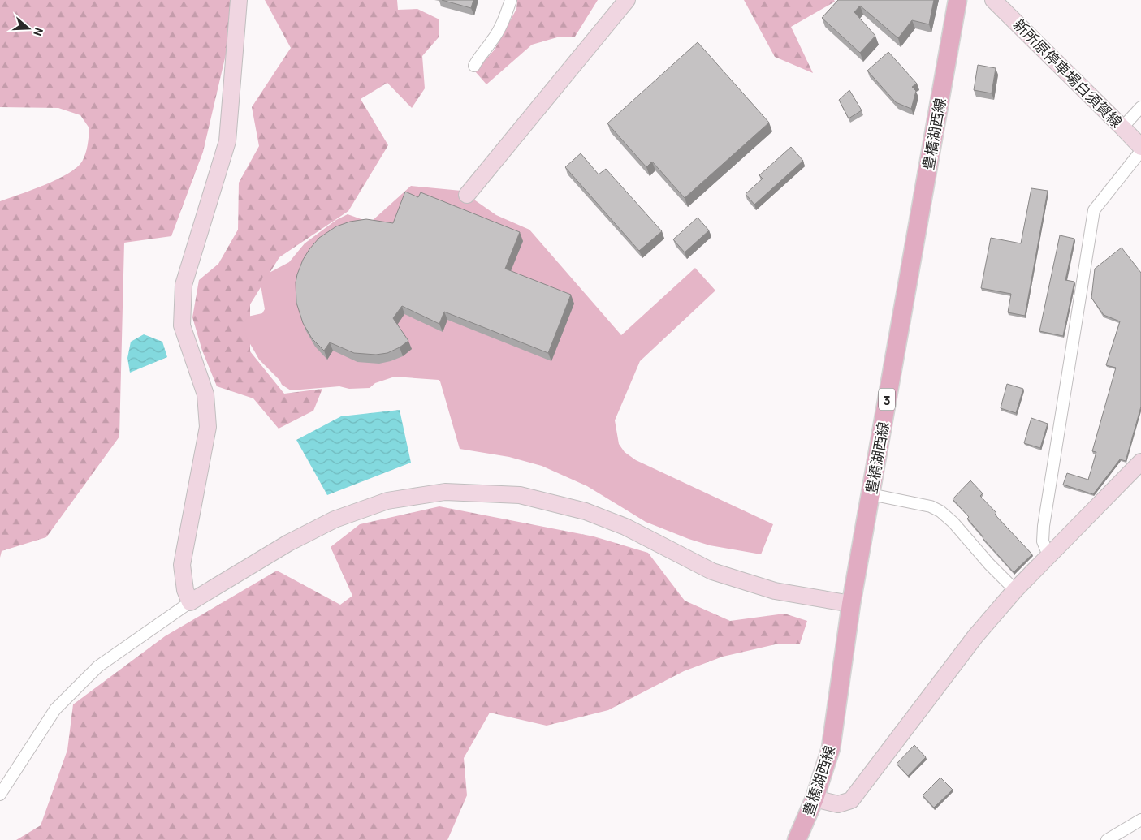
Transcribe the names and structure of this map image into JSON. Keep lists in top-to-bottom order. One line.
{"streets":{"main road":["豊橋湖西線","3"],"street":["新所原停車場白須賀線"]},"north":"right"}
